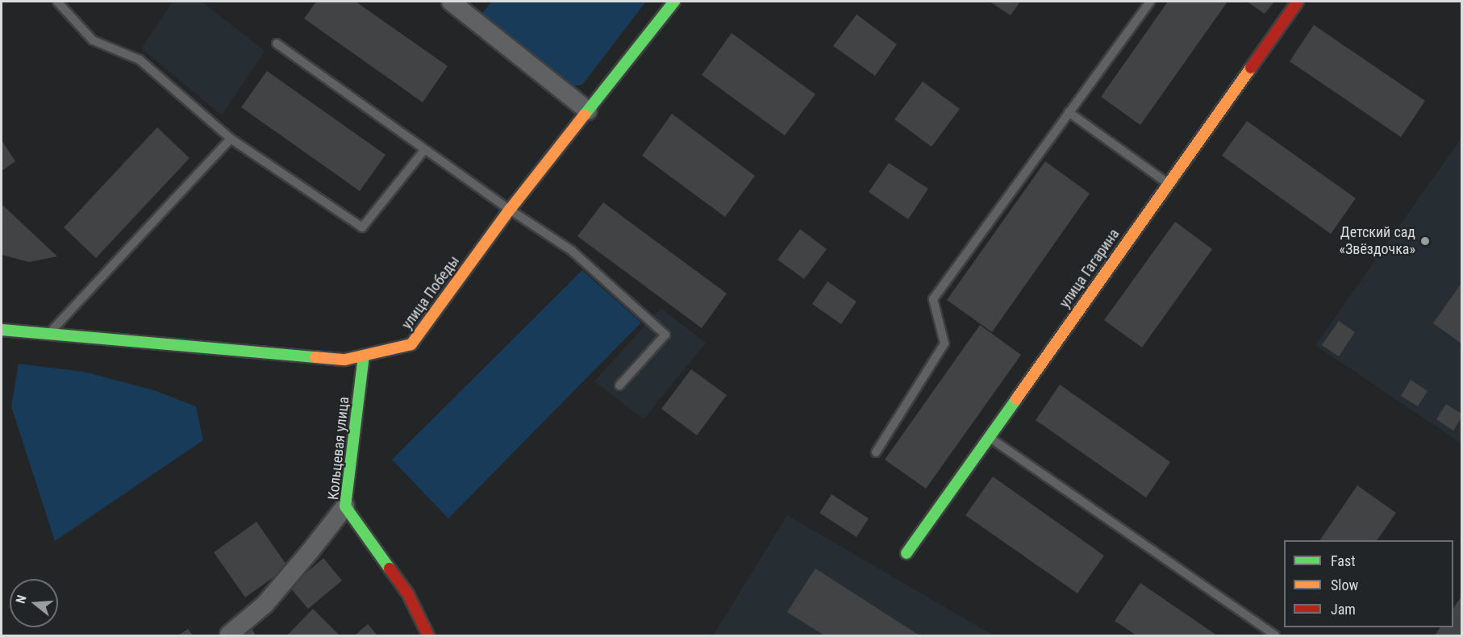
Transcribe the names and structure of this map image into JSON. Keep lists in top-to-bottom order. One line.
{"streets":{"street":["улица Гагарина","улица Победы","Кольцевая улица"]},"crossings":[["улица Победы","Кольцевая улица"]],"places":["Детский сад «Звёздочка»"],"legend":["Fast","Slow","Jam"],"north":"left"}
